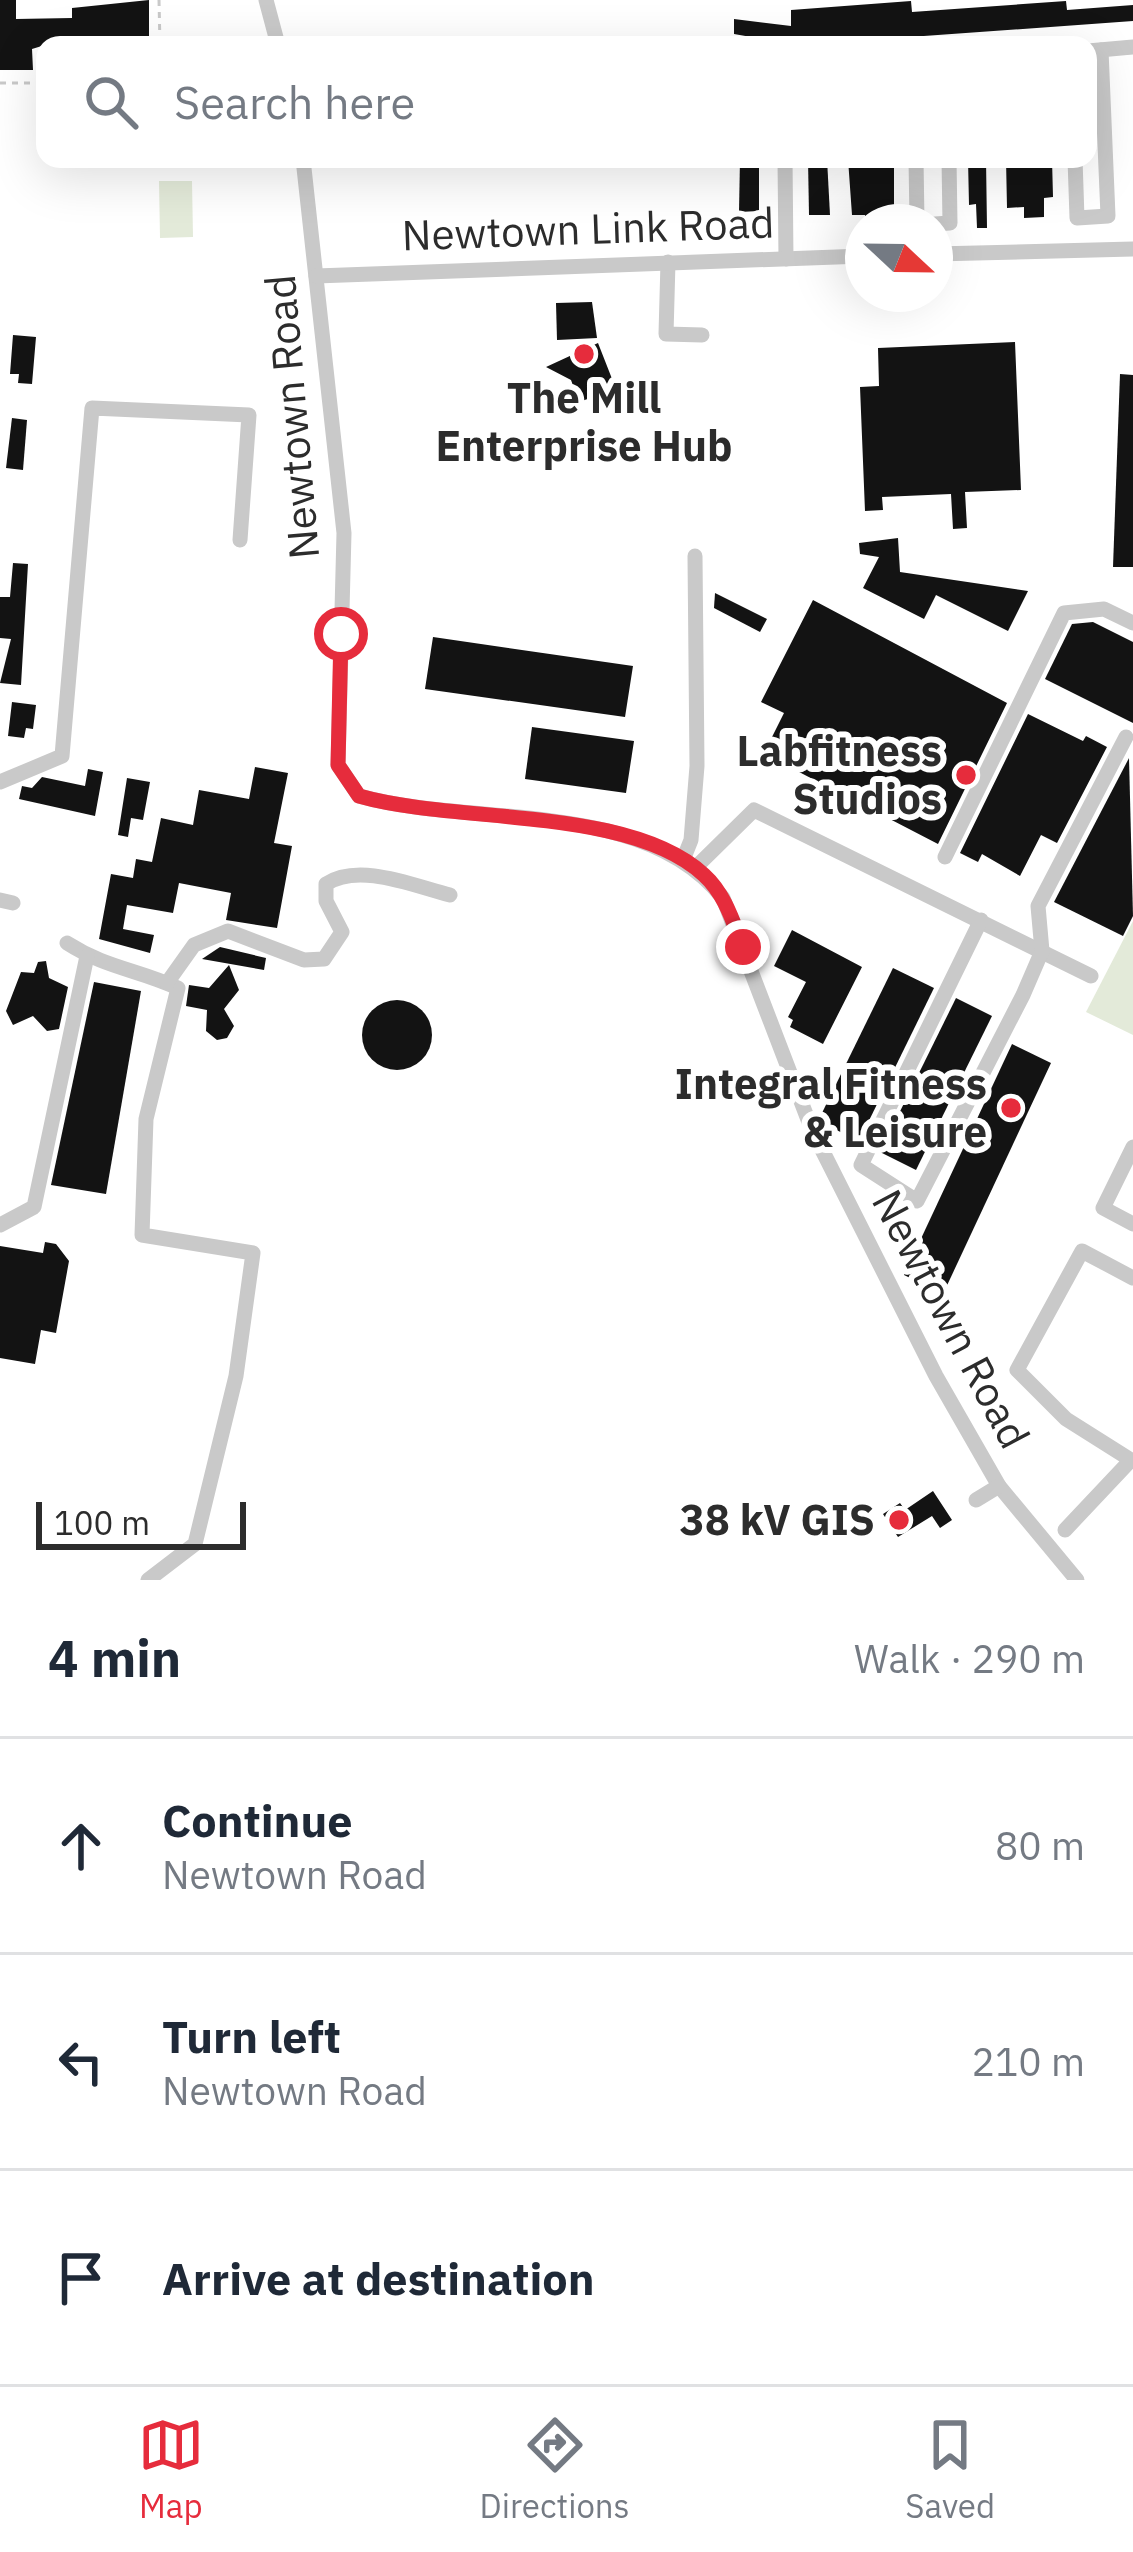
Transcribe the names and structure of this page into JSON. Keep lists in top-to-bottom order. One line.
{"streets":{"street":["Newtown Link Road","Newtown Road"]},"crossings":[["Newtown Link Road","Newtown Road"]],"places":["The Mill Enterprise Hub","Labfitness Studios","Integral Fitness & Leisure","38 kV GIS"],"scale_bar":"100 m","north":"right","page":{"search":"Search here","scale":"100 m","heading":["4 min","Walk · 290 m"],"list":[["Continue","Newtown Road","80 m"],["Turn left","Newtown Road","210 m"],"Arrive at destination"],"nav":["Map","Directions","Saved"]}}
